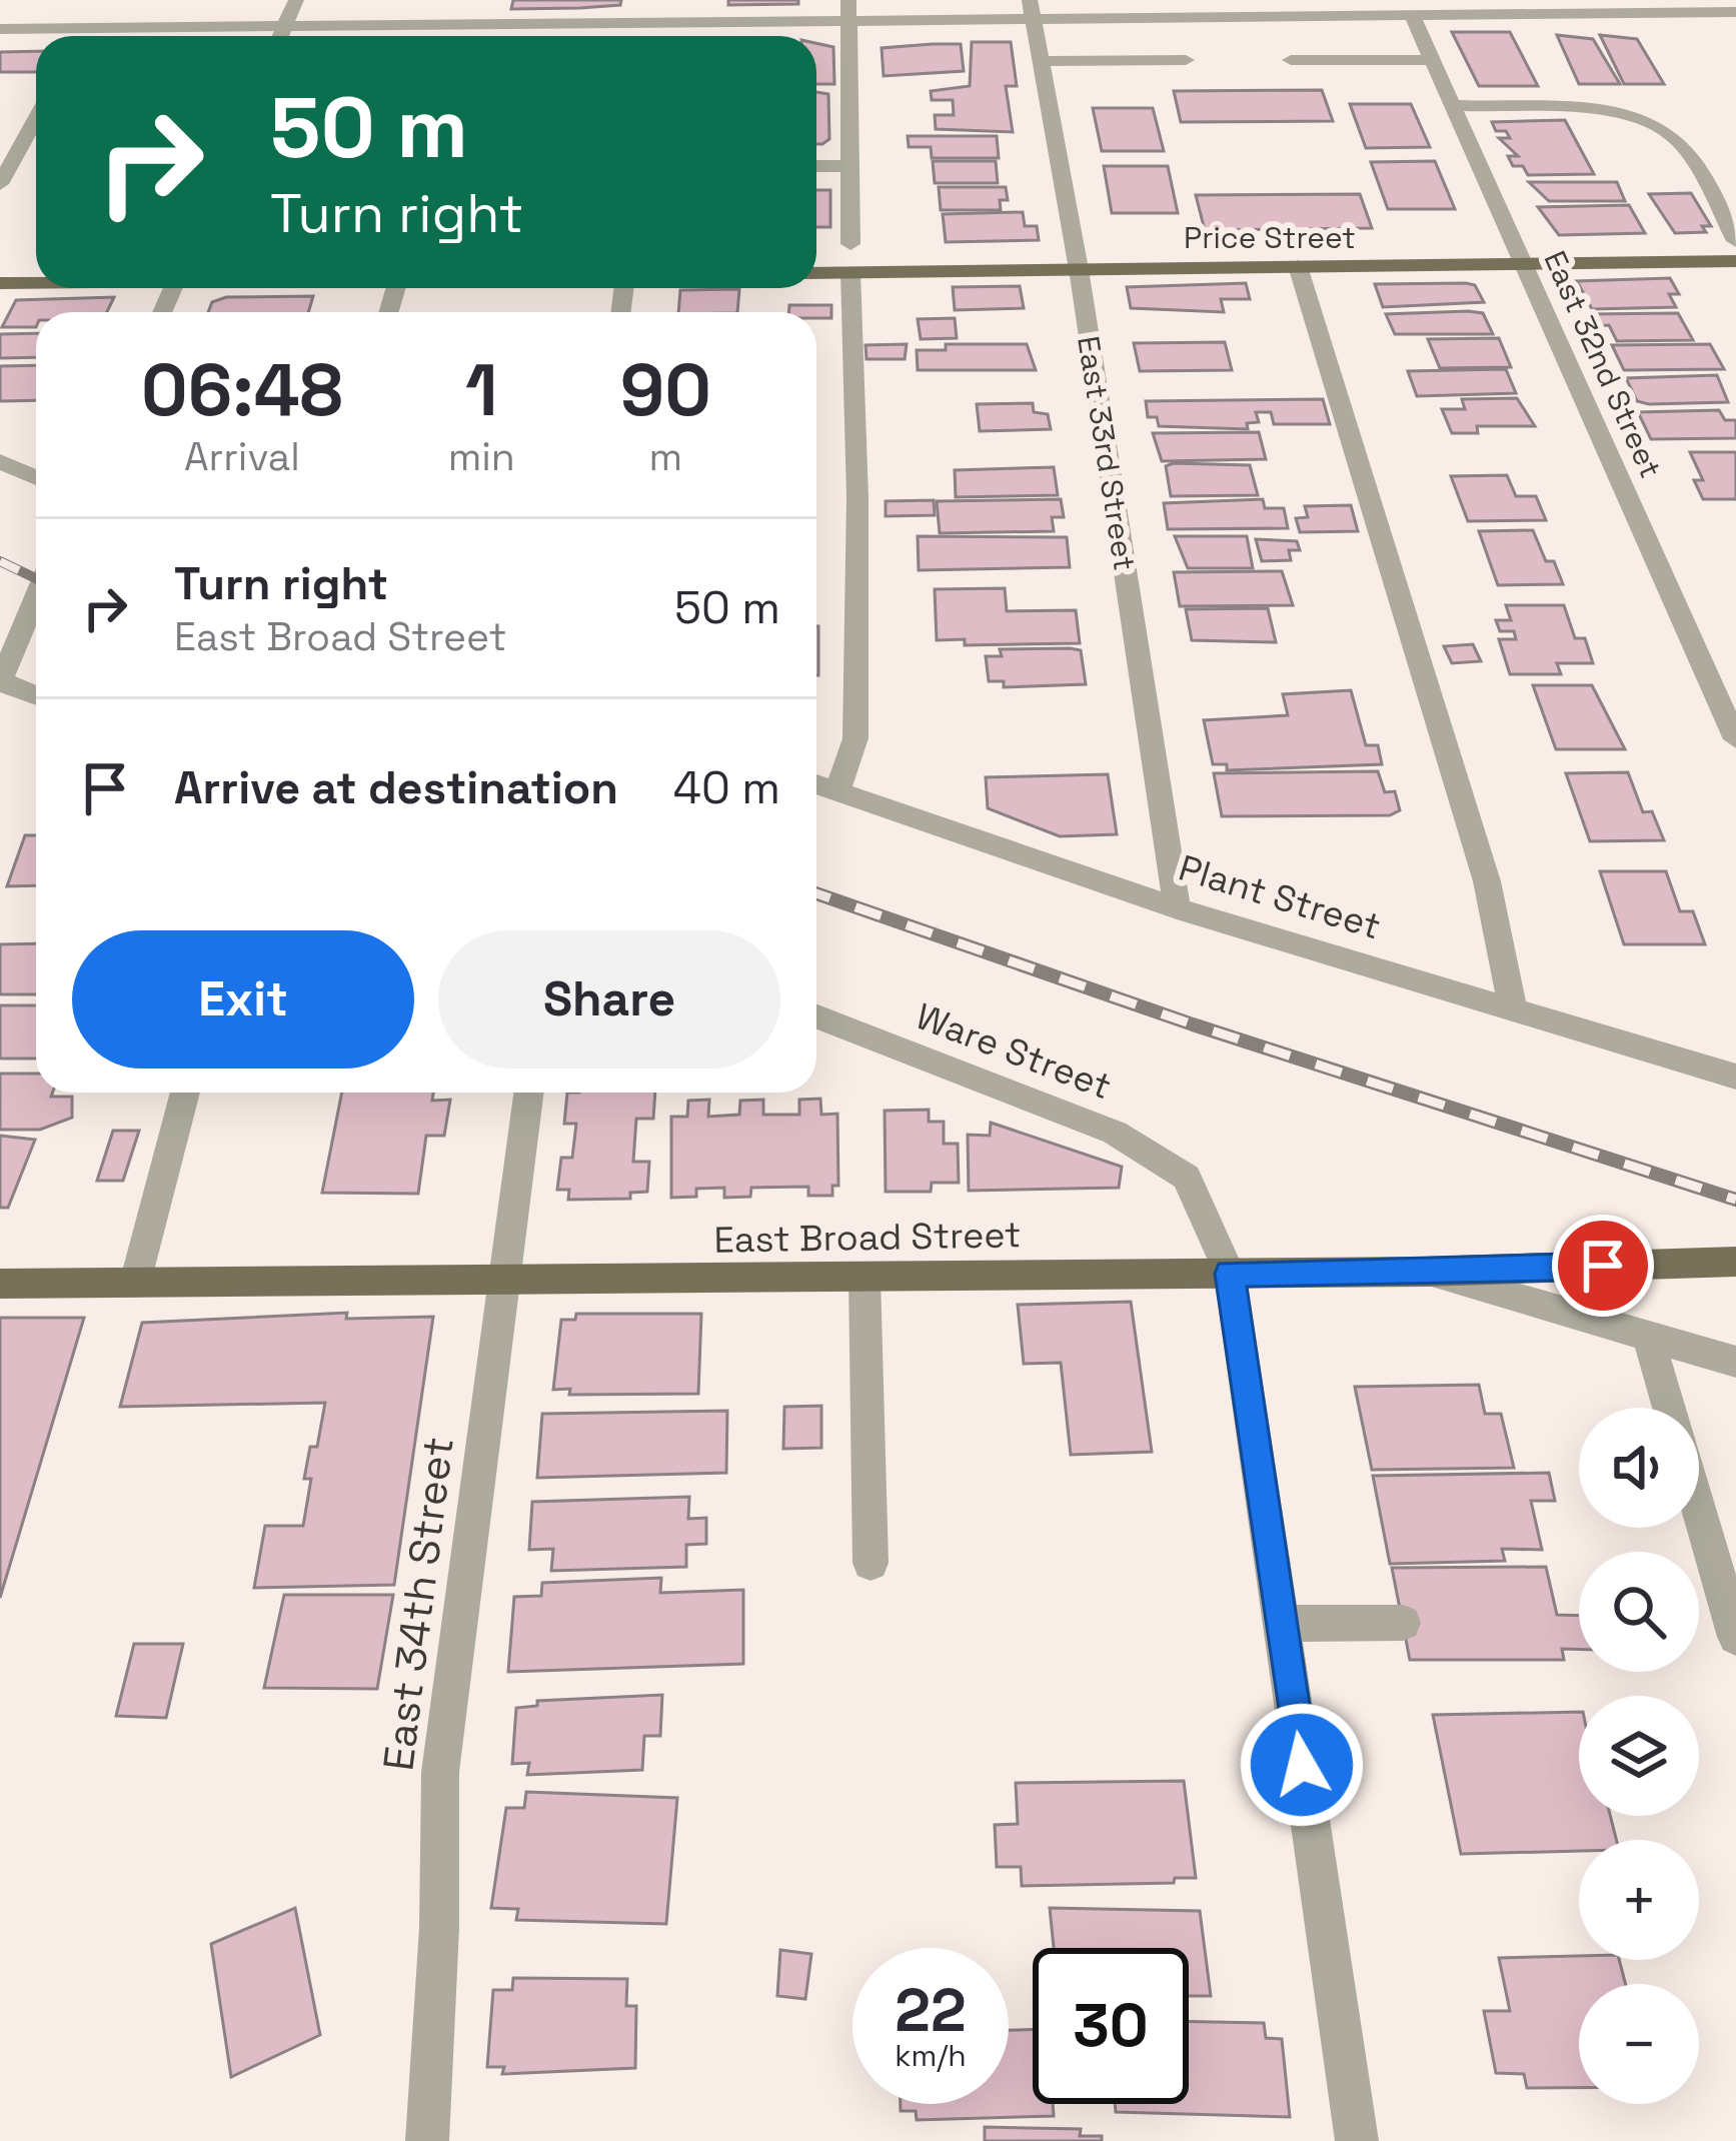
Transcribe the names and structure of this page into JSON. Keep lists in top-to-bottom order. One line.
{"streets":{"main road":["Price Street","East Broad Street"],"street":["East 32nd Street","East 33rd Street","Plant Street","Ware Street","East 34th Street"]},"crossings":[["Price Street","East 32nd Street"],["Price Street","East 33rd Street"],["East 33rd Street","Plant Street"],["Ware Street","East Broad Street"],["East Broad Street","East 34th Street"]],"page":{"turn":["50 m","Turn right"],"eta":["06:48","Arrival","1","min","90","m"],"list":[{"name":"Turn right","note":"East Broad Street","value":"50 m"},{"name":"Arrive at destination","value":"40 m"}],"buttons":["Exit","Share"],"map_buttons":["+","−"],"speed":"22 km/h","limit":"30"}}
